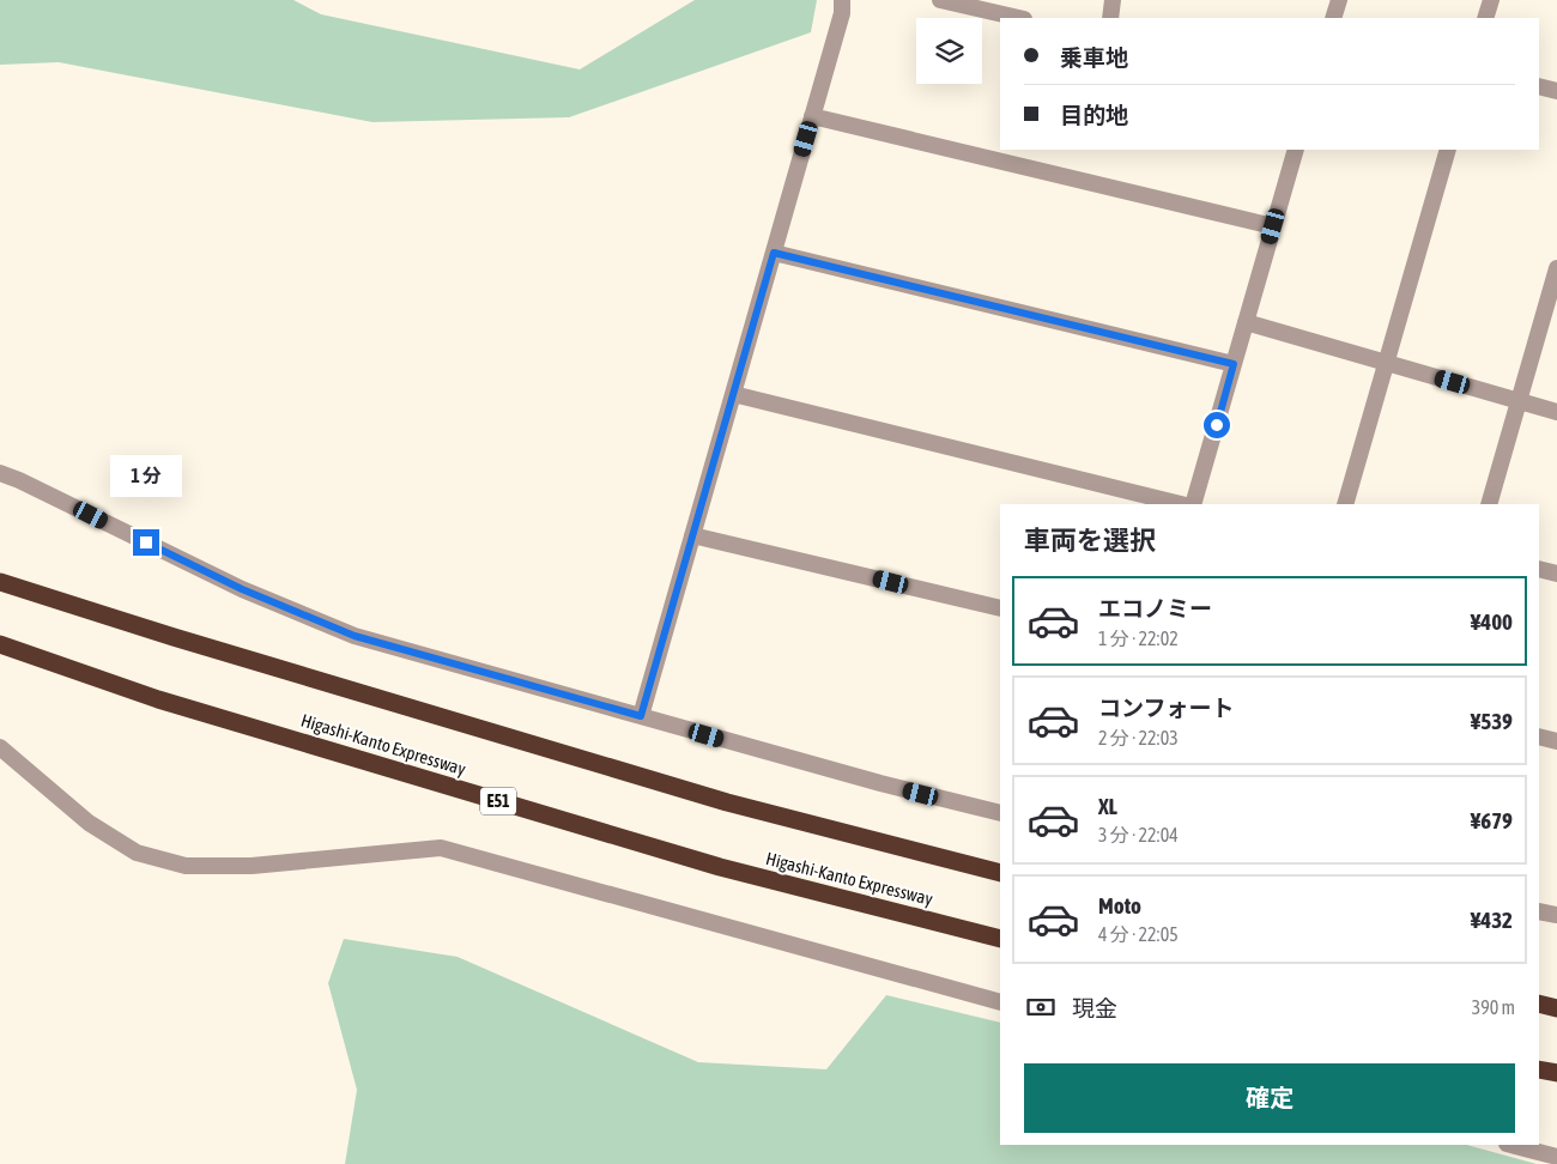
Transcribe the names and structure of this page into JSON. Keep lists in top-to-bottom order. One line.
{"streets":{"highway":["Higashi-Kanto Expressway","E51"]},"page":{"banner":["乗車地","目的地"],"bubble":"1 分","heading":"車両を選択","list":[{"name":"エコノミー","note":"1 分 · 22:02","value":"¥400"},{"name":"コンフォート","note":"2 分 · 22:03","value":"¥539"},{"name":"XL","note":"3 分 · 22:04","value":"¥679"},{"name":"Moto","note":"4 分 · 22:05","value":"¥432"}],"pay":["現金","390 m"],"buttons":"確定"}}
